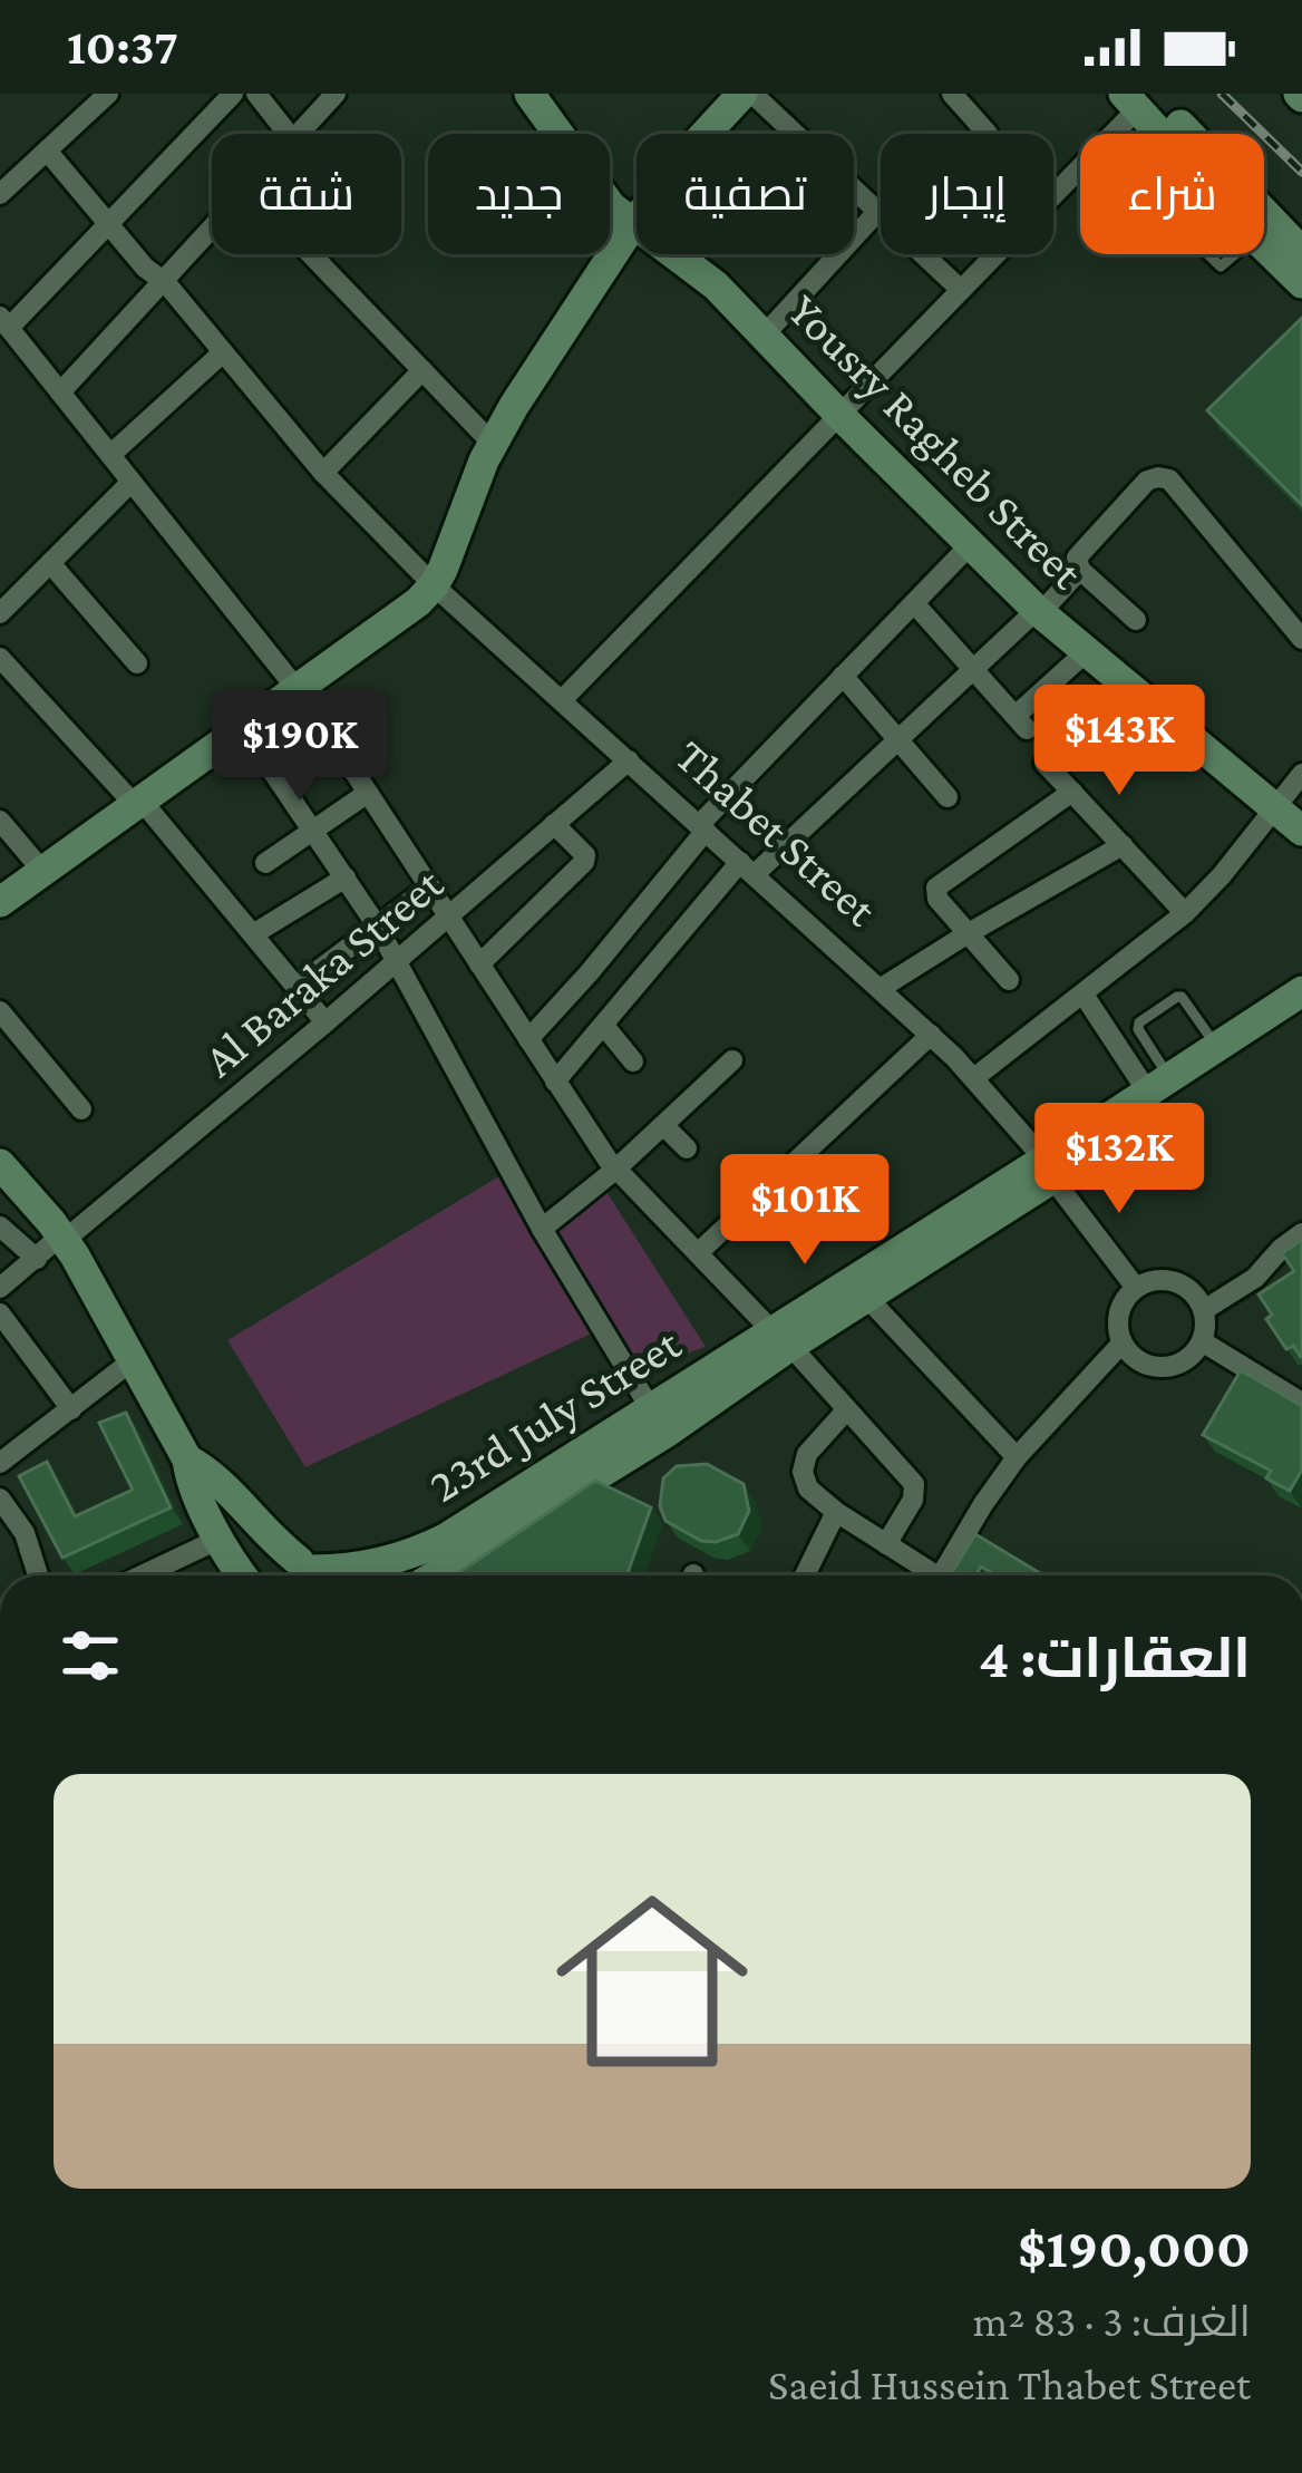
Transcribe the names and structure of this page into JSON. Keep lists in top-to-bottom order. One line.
{"streets":{"main road":["Yousry Ragheb Street","23rd July Street"],"street":["Thabet Street","Al Baraka Street"]},"crossings":[["Thabet Street","Al Baraka Street"],["Thabet Street","23rd July Street"]],"page":{"status":"10:37","chip":["شراء","إيجار","تصفية","جديد","شقة"],"price":["$143K","$190K","$132K","$101K"],"heading":"العقارات: 4","list":[{"name":"$190,000","note":"الغرف: 3 · 83 m² · Saeid Hussein Thabet Street"}]}}
